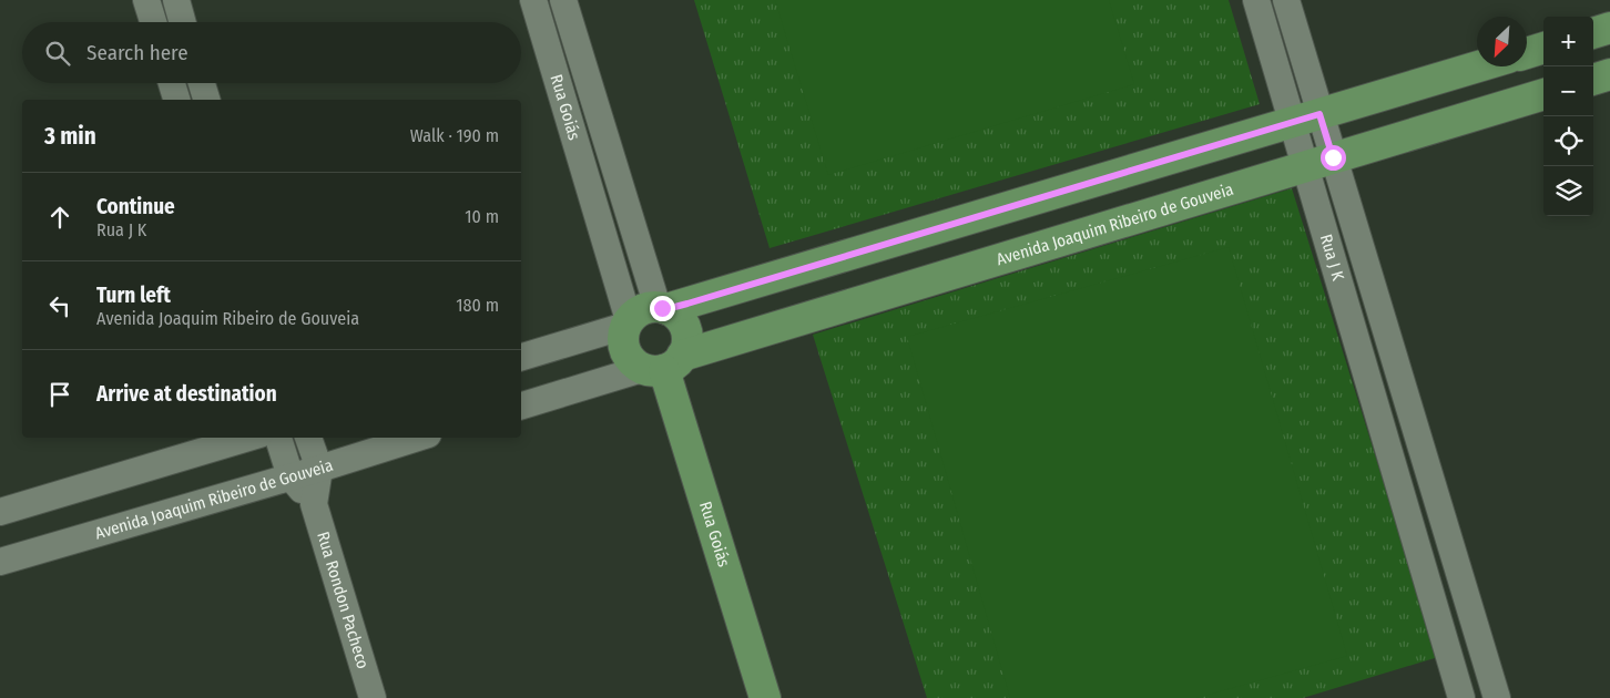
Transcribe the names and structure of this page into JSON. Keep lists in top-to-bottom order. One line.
{"streets":{"main road":["Rua Goiás","Avenida Joaquim Ribeiro de Gouveia"],"street":["Rua J K","Rua Rondon Pacheco"]},"crossings":[["Rua Goiás","Avenida Joaquim Ribeiro de Gouveia"],["Avenida Joaquim Ribeiro de Gouveia","Rua J K"],["Avenida Joaquim Ribeiro de Gouveia","Rua Rondon Pacheco"]],"north":"bottom left","page":{"map_buttons":["+","−"],"search":"Search here","heading":["3 min","Walk · 190 m"],"list":[["Continue","Rua J K","10 m"],["Turn left","Avenida Joaquim Ribeiro de Gouveia","180 m"],"Arrive at destination"]}}
